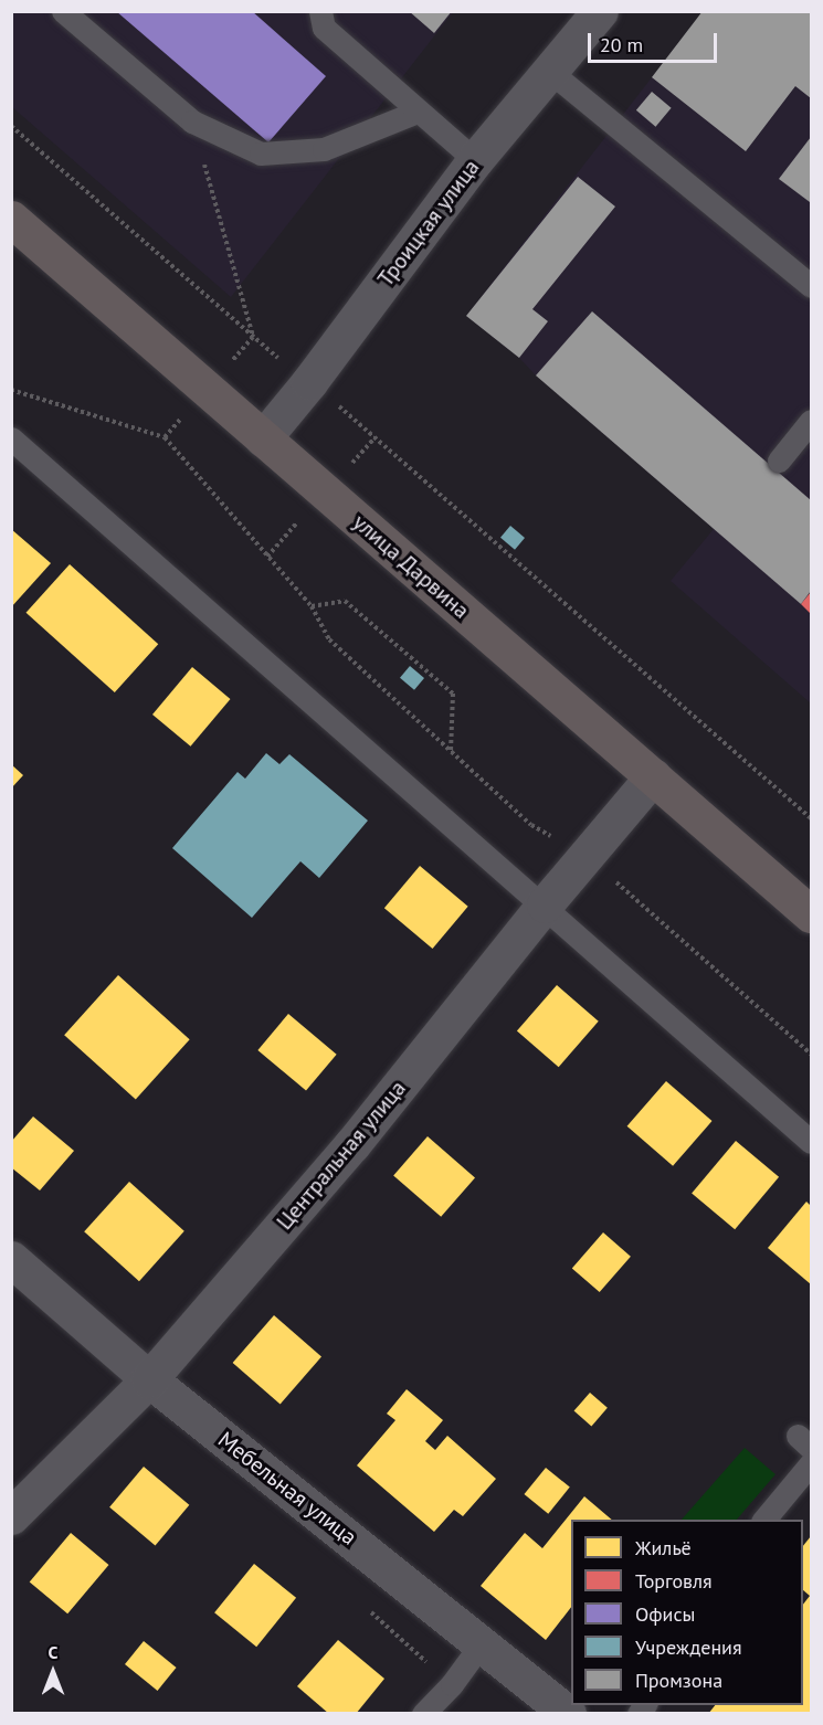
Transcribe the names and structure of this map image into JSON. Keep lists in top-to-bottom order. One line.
{"streets":{"main road":["улица Дарвина"],"street":["Троицкая улица","Центральная улица","Мебельная улица"]},"crossings":[["Троицкая улица","улица Дарвина"],["улица Дарвина","Центральная улица"],["Центральная улица","Мебельная улица"]],"legend":["Жильё","Торговля","Офисы","Учреждения","Промзона"],"scale_bar":"20 m","north":"top"}
